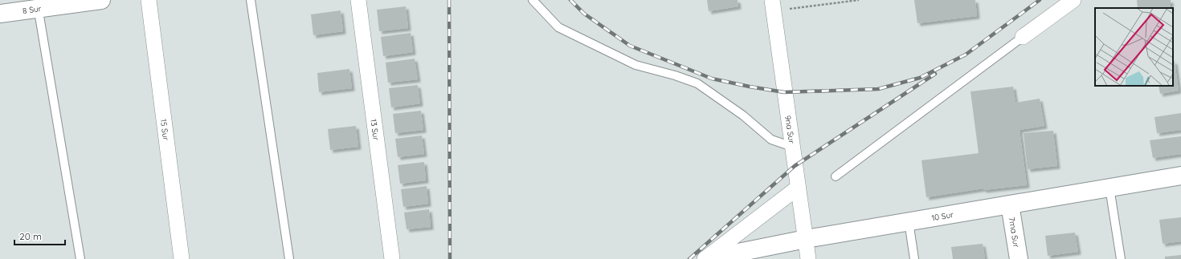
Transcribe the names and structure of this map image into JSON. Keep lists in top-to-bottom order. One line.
{"streets":{"street":["8 Sur","13 Sur","15 Sur","9na Sur","10 Sur","7ma Sur"]},"crossings":[["9na Sur","10 Sur"],["10 Sur","7ma Sur"]],"scale_bar":"20 m"}
